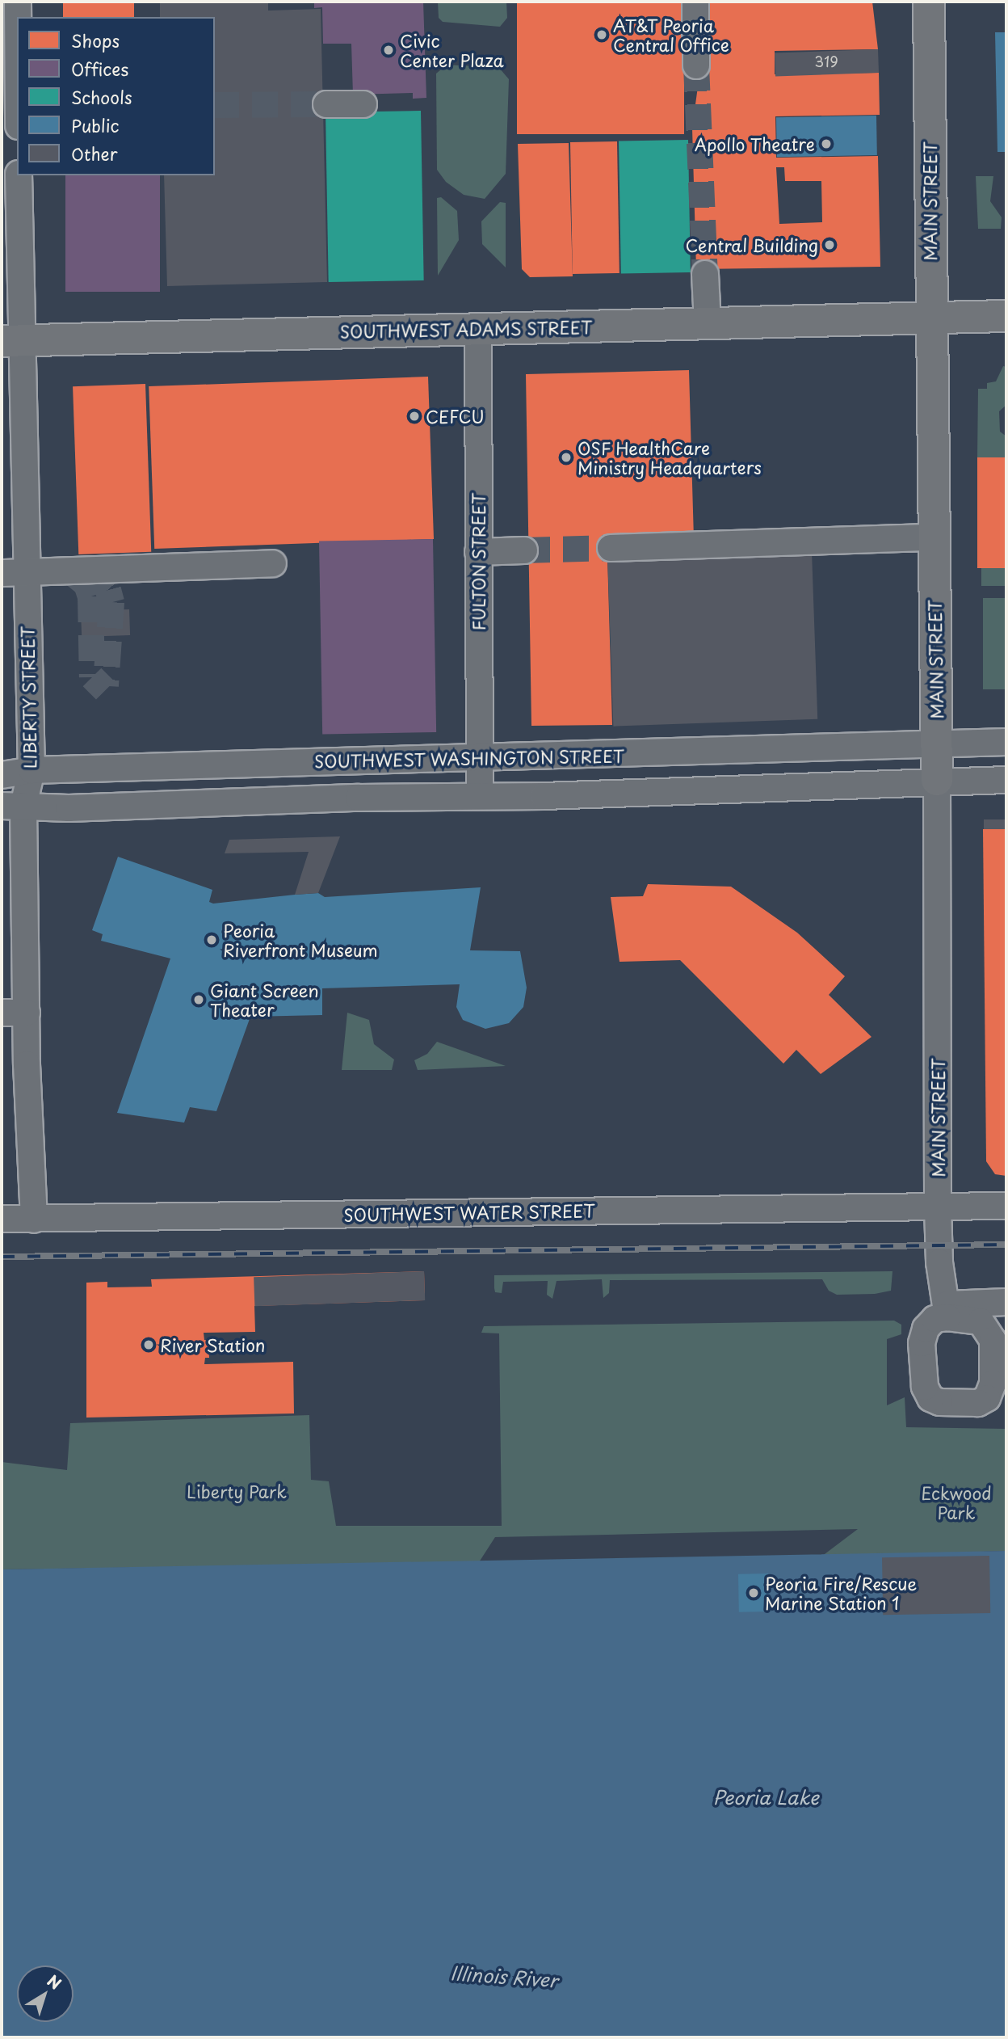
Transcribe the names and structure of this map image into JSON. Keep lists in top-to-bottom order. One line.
{"streets":{"main road":["MAIN STREET","SOUTHWEST ADAMS STREET"],"street":["FULTON STREET","LIBERTY STREET","SOUTHWEST WASHINGTON STREET","SOUTHWEST WATER STREET"]},"crossings":[["MAIN STREET","SOUTHWEST ADAMS STREET"],["MAIN STREET","SOUTHWEST WASHINGTON STREET"],["MAIN STREET","SOUTHWEST WATER STREET"],["SOUTHWEST ADAMS STREET","FULTON STREET"],["SOUTHWEST ADAMS STREET","LIBERTY STREET"],["FULTON STREET","SOUTHWEST WASHINGTON STREET"],["LIBERTY STREET","SOUTHWEST WASHINGTON STREET"],["LIBERTY STREET","SOUTHWEST WATER STREET"]],"water":["Peoria Lake","Illinois River"],"parks":["Liberty Park","Eckwood Park"],"places":["AT&T Peoria Central Office","Civic Center Plaza","Apollo Theatre","Central Building","CEFCU","OSF HealthCare Ministry Headquarters","Peoria Riverfront Museum","Giant Screen Theater","River Station","Peoria Fire/Rescue Marine Station 1"],"house_numbers":["319"],"legend":["Shops","Offices","Schools","Public","Other"],"north":"top right"}
